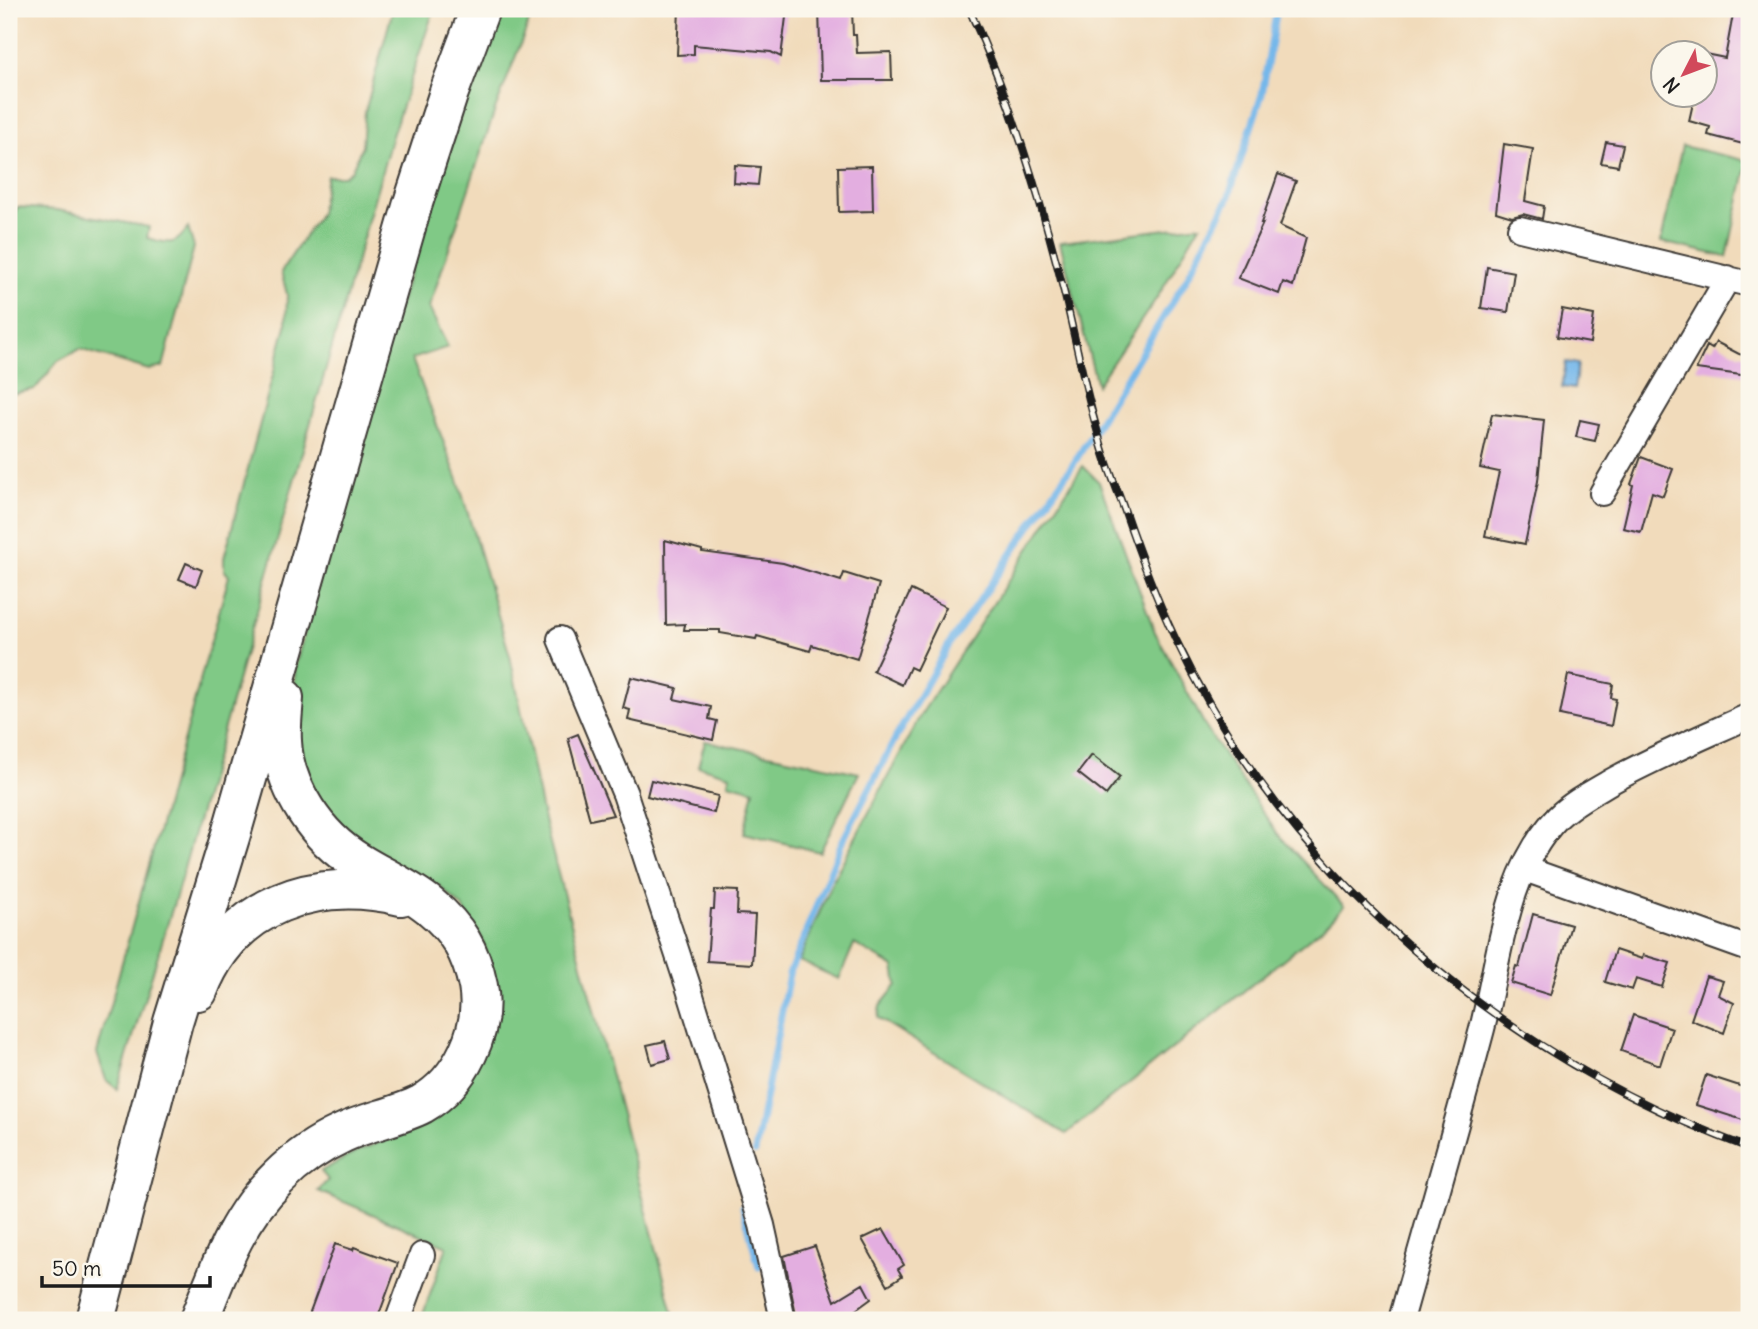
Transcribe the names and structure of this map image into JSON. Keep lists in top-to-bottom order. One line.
{"scale_bar":"50 m","north":"bottom left"}
